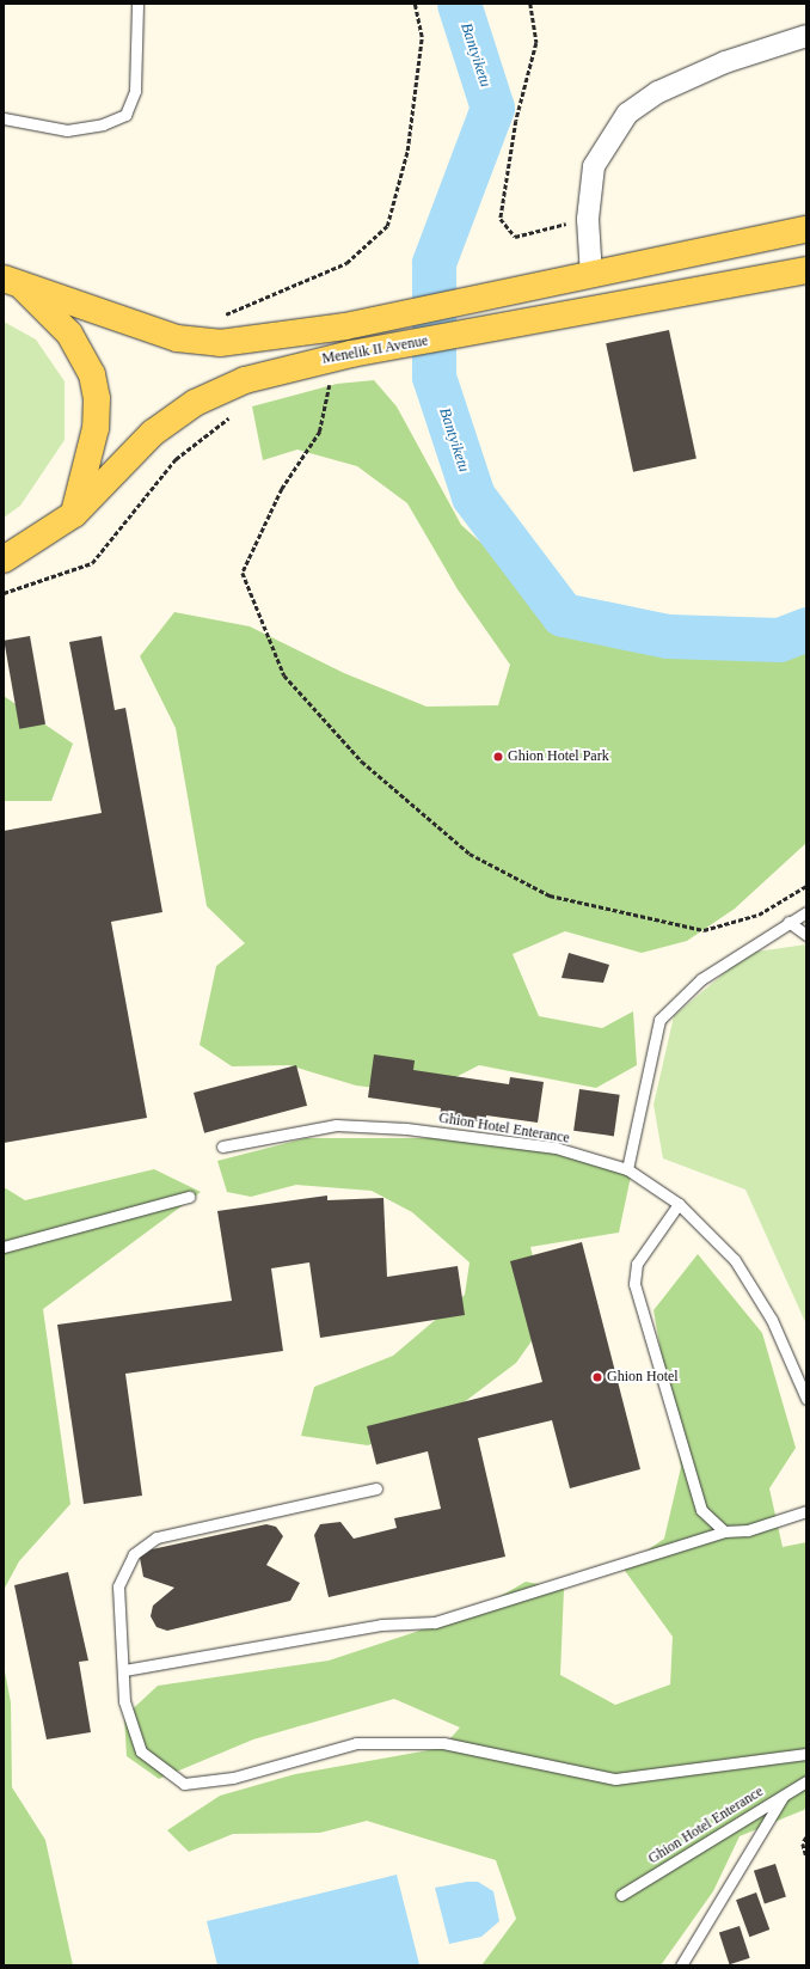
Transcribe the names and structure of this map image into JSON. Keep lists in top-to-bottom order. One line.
{"streets":{"main road":["Menelik II Avenue"],"lane":["Ghion Hotel Enterance"]},"water":["Bantyiketu"],"places":["Ghion Hotel Park","Ghion Hotel"]}
